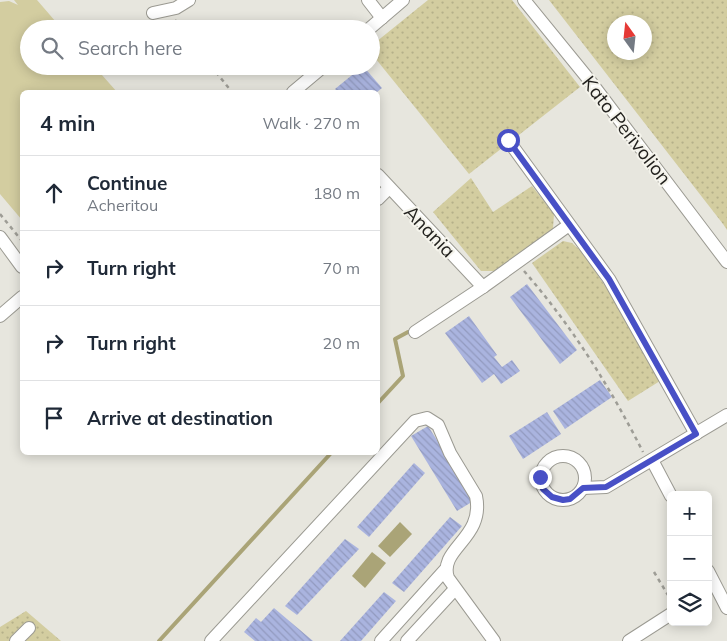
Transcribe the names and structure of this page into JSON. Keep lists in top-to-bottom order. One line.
{"streets":{"street":["Kato Perivolion","Anania"]},"north":"top","page":{"search":"Search here","heading":["4 min","Walk · 270 m"],"list":[["Continue","Acheritou","180 m"],["Turn right","70 m"],["Turn right","20 m"],"Arrive at destination"],"map_buttons":["+","−"]}}
